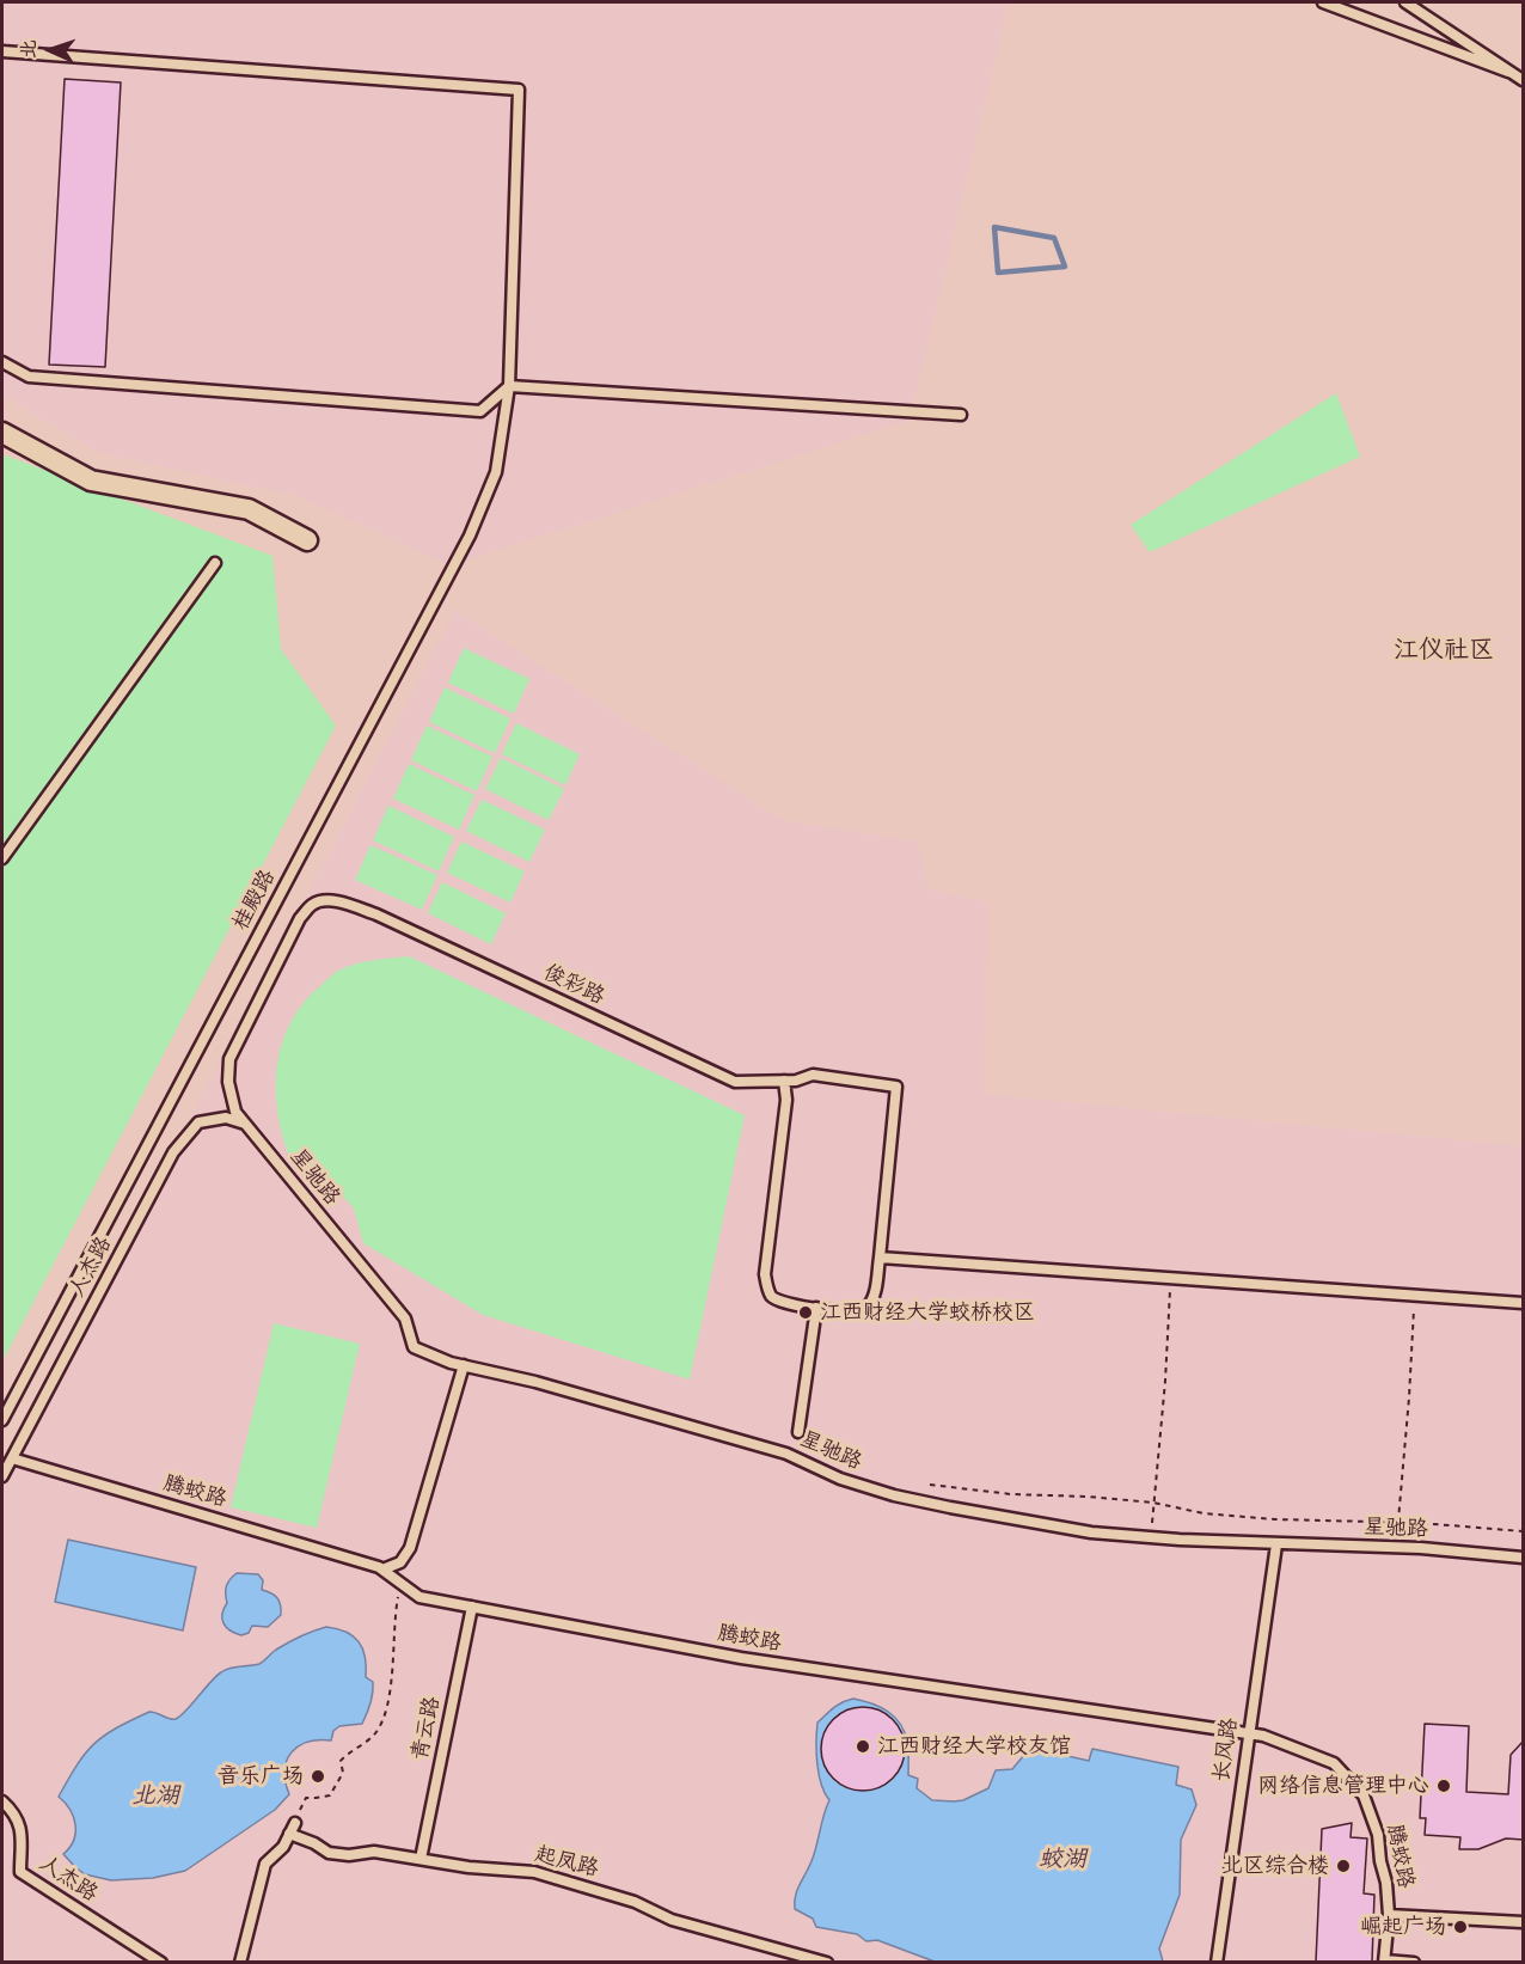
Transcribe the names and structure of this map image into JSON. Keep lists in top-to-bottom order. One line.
{"streets":{"lane":["桂殿路","俊彩路","星驰路","人杰路","腾蛟路","青云路","长风路","起凤路"]},"crossings":[["俊彩路","星驰路"],["俊彩路","人杰路"],["星驰路","人杰路"],["星驰路","长风路"],["人杰路","腾蛟路"],["腾蛟路","青云路"],["腾蛟路","长风路"],["青云路","起凤路"]],"districts":["江仪社区"],"water":["北湖","蛟湖"],"places":["江西财经大学蛟桥校区","江西财经大学校友馆","音乐广场","网络信息管理中心","北区综合楼","崛起广场"],"north":"left"}
